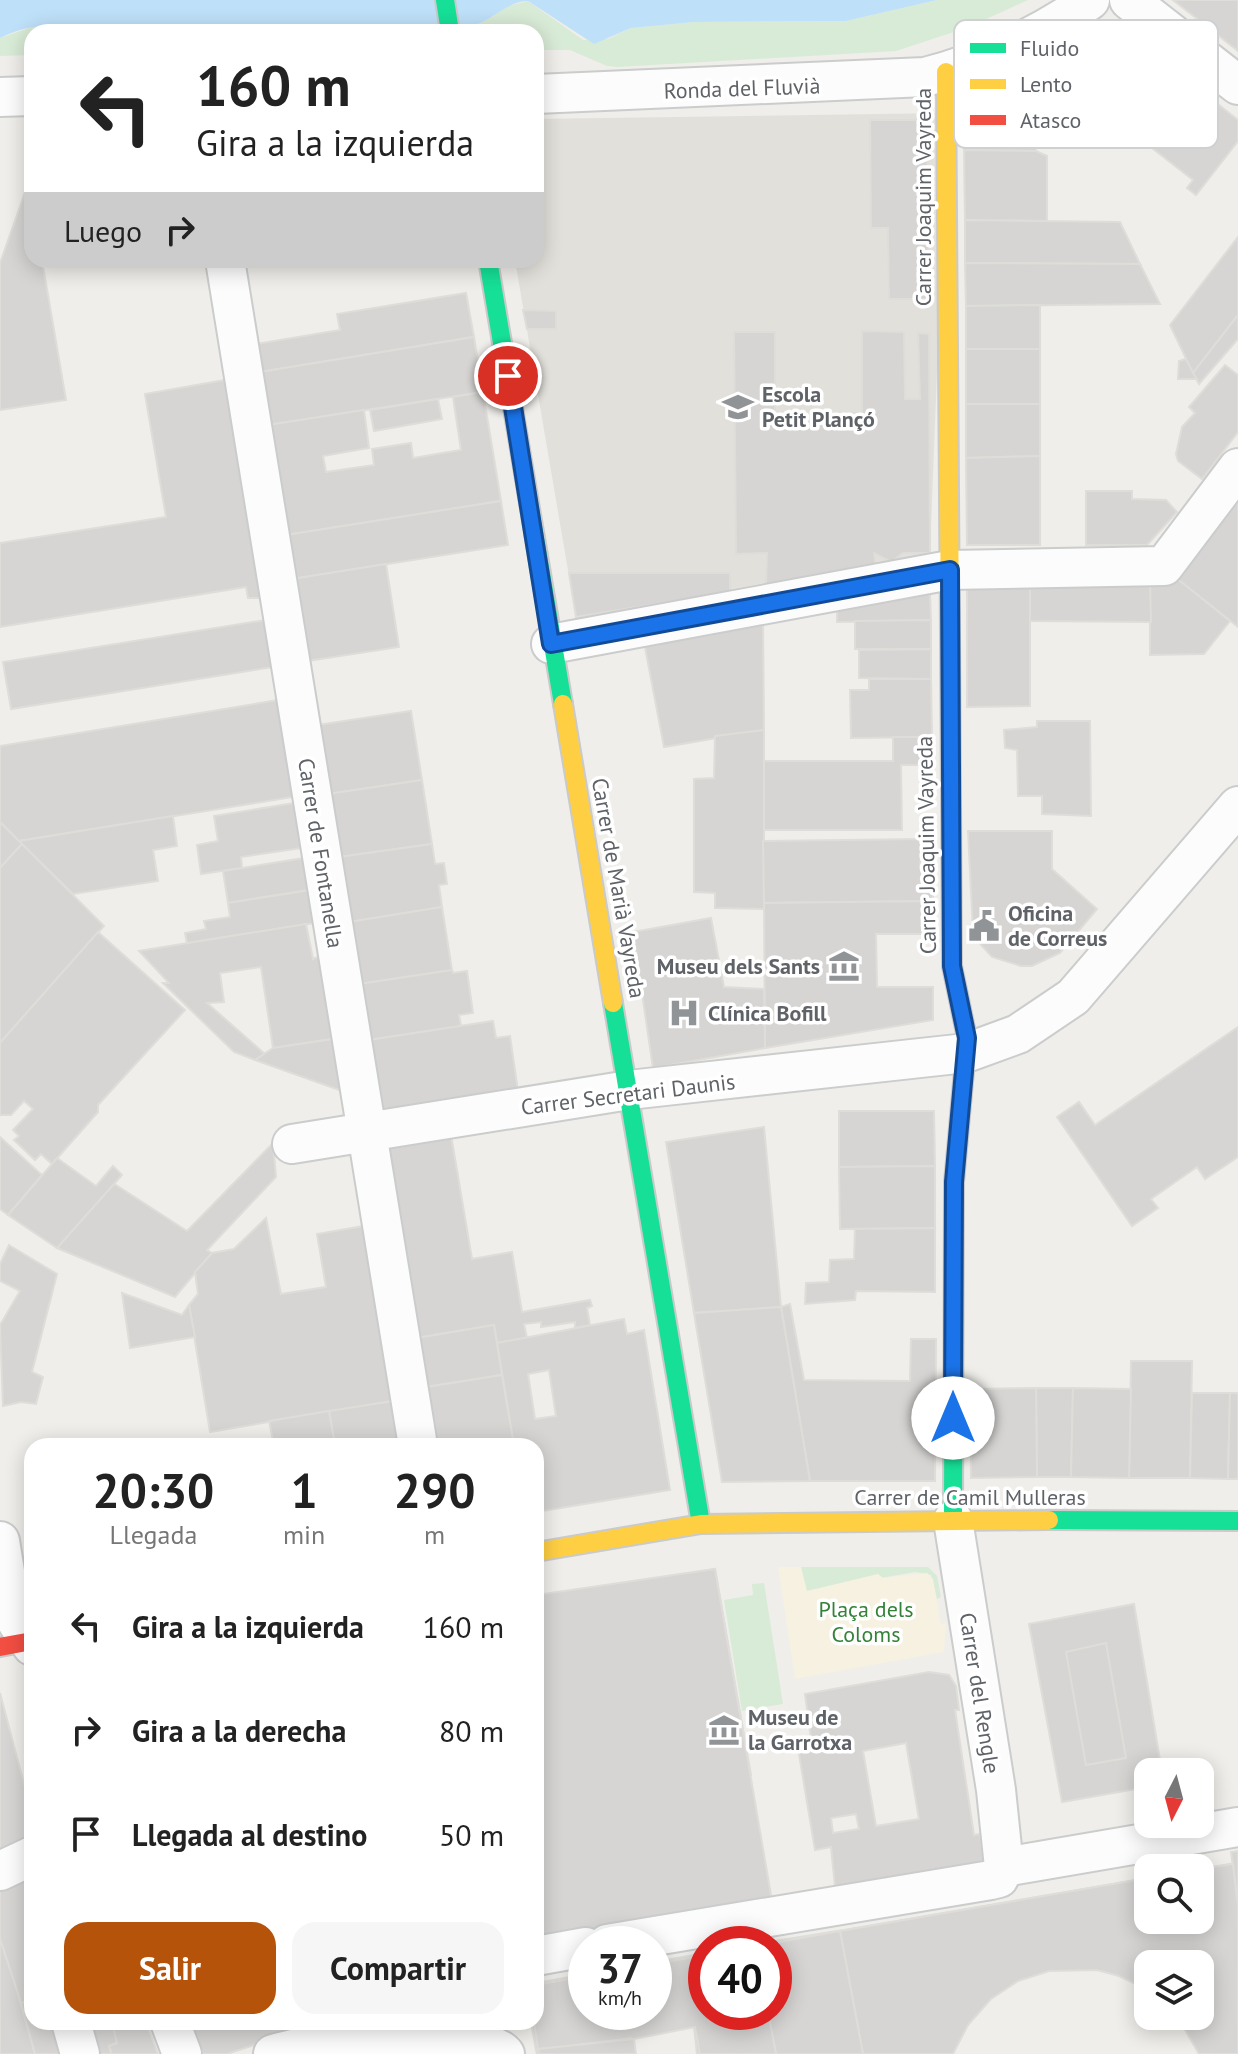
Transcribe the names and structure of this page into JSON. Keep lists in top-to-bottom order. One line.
{"streets":{"main road":["Carrer Joaquim Vayreda","Carrer de Marià Vayreda","Carrer de Camil Mulleras"],"street":["Ronda del Fluvià","Carrer de Fontanella","Carrer Secretari Daunis","Carrer del Rengle"]},"crossings":[["Ronda del Fluvià","Carrer Joaquim Vayreda"],["Carrer Joaquim Vayreda","Carrer Secretari Daunis"],["Carrer Joaquim Vayreda","Carrer de Camil Mulleras"],["Carrer Joaquim Vayreda","Carrer del Rengle"],["Carrer de Fontanella","Carrer Secretari Daunis"],["Carrer de Marià Vayreda","Carrer Secretari Daunis"],["Carrer de Marià Vayreda","Carrer de Camil Mulleras"],["Carrer de Camil Mulleras","Carrer del Rengle"]],"parks":["Plaça dels Coloms"],"places":{"school or university":["Escola Petit Plançó"],"public building":["Oficina de Correus"],"museum":["Museu dels Sants","Museu de la Garrotxa"],"hospital":["Clínica Bofill"]},"legend":["Fluido","Lento","Atasco"],"north":"bottom","page":{"turn":["160 m","Gira a la izquierda"],"then":"Luego","eta":["20:30","Llegada","1","min","290","m"],"list":[{"name":"Gira a la izquierda","value":"160 m"},{"name":"Gira a la derecha","value":"80 m"},{"name":"Llegada al destino","value":"50 m"}],"buttons":["Salir","Compartir"],"speed":"37 km/h","limit":"40"}}
